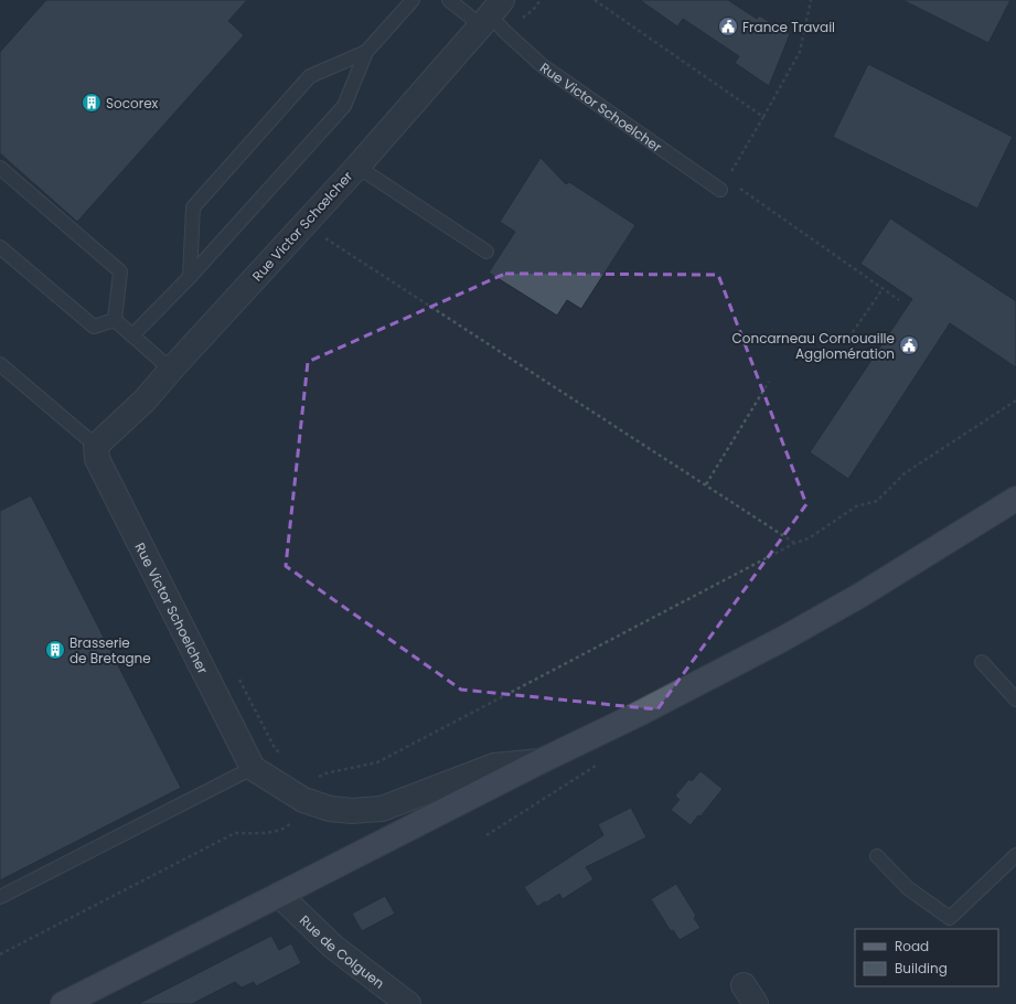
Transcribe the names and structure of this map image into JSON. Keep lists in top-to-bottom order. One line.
{"streets":{"street":["Rue Victor Schoelcher","Rue Victor Schœlcher","Rue de Colguen"]},"crossings":[["Rue Victor Schoelcher","Rue Victor Schœlcher"]],"places":{"public building":["France Travail","Concarneau Cornouaille Agglomération"],"building":["Socorex","Brasserie de Bretagne"]},"legend":["Road","Building"]}
